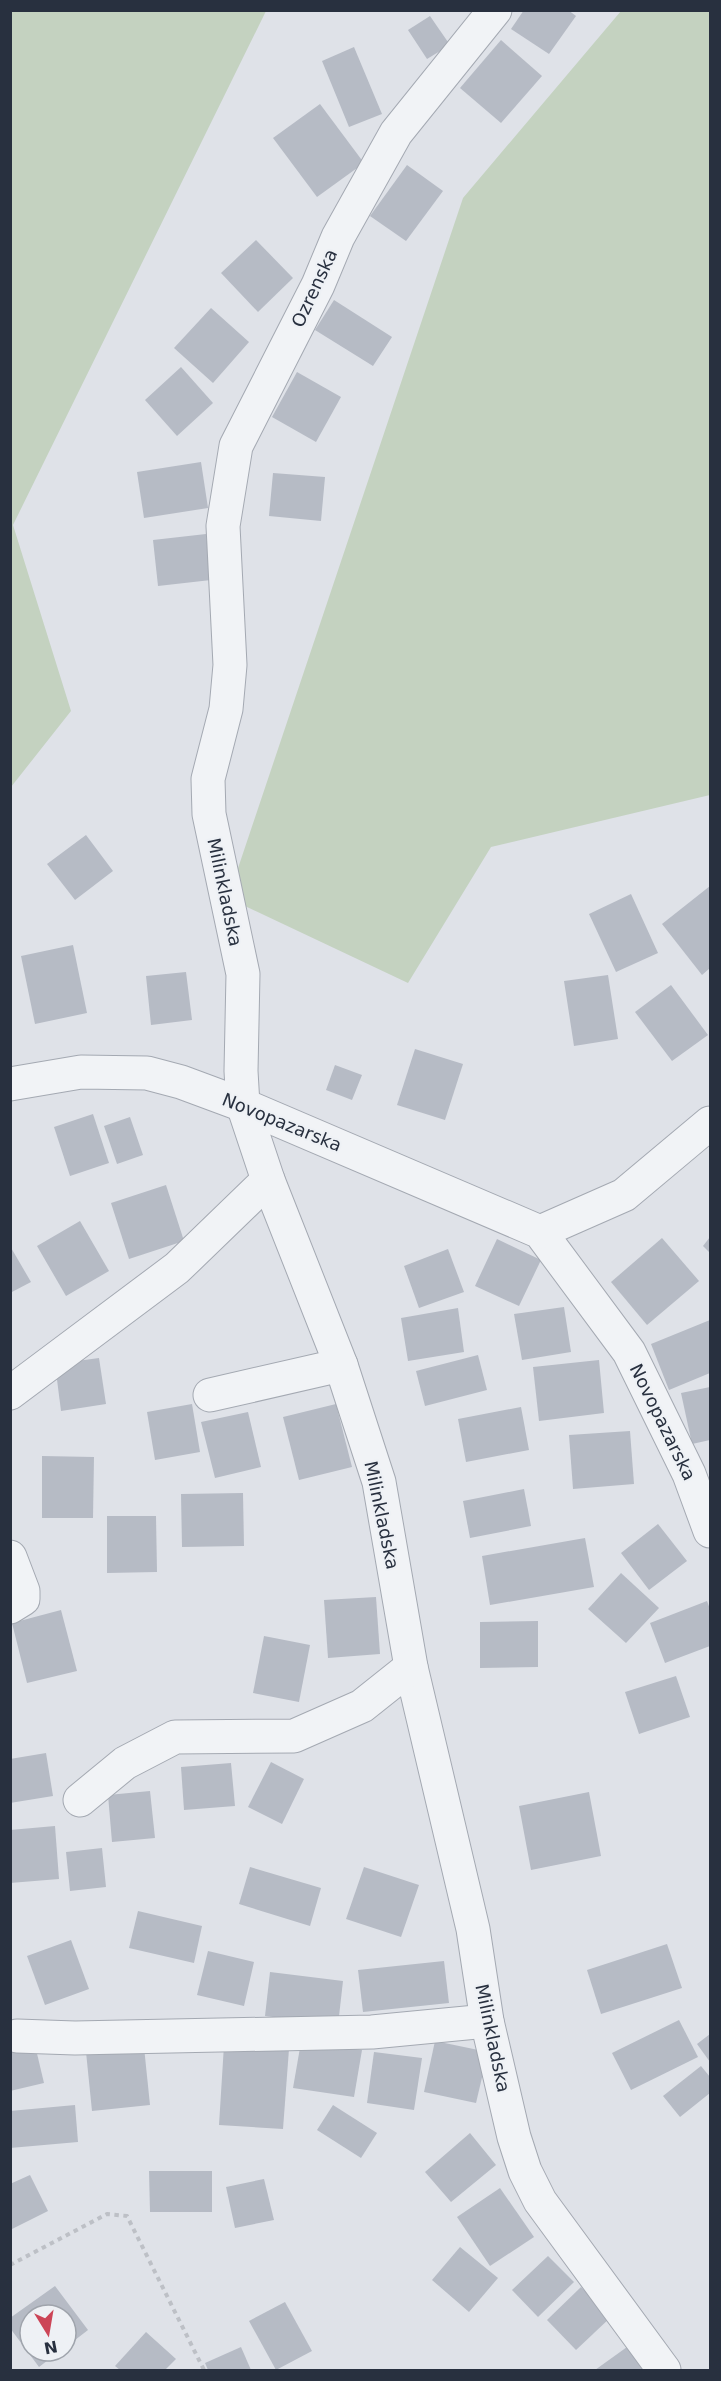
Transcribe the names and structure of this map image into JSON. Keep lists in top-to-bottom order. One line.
{"streets":{"street":["Ozrenska","Milinkladska","Novopazarska"]},"crossings":[["Ozrenska","Milinkladska"],["Milinkladska","Novopazarska"]],"north":"bottom"}
